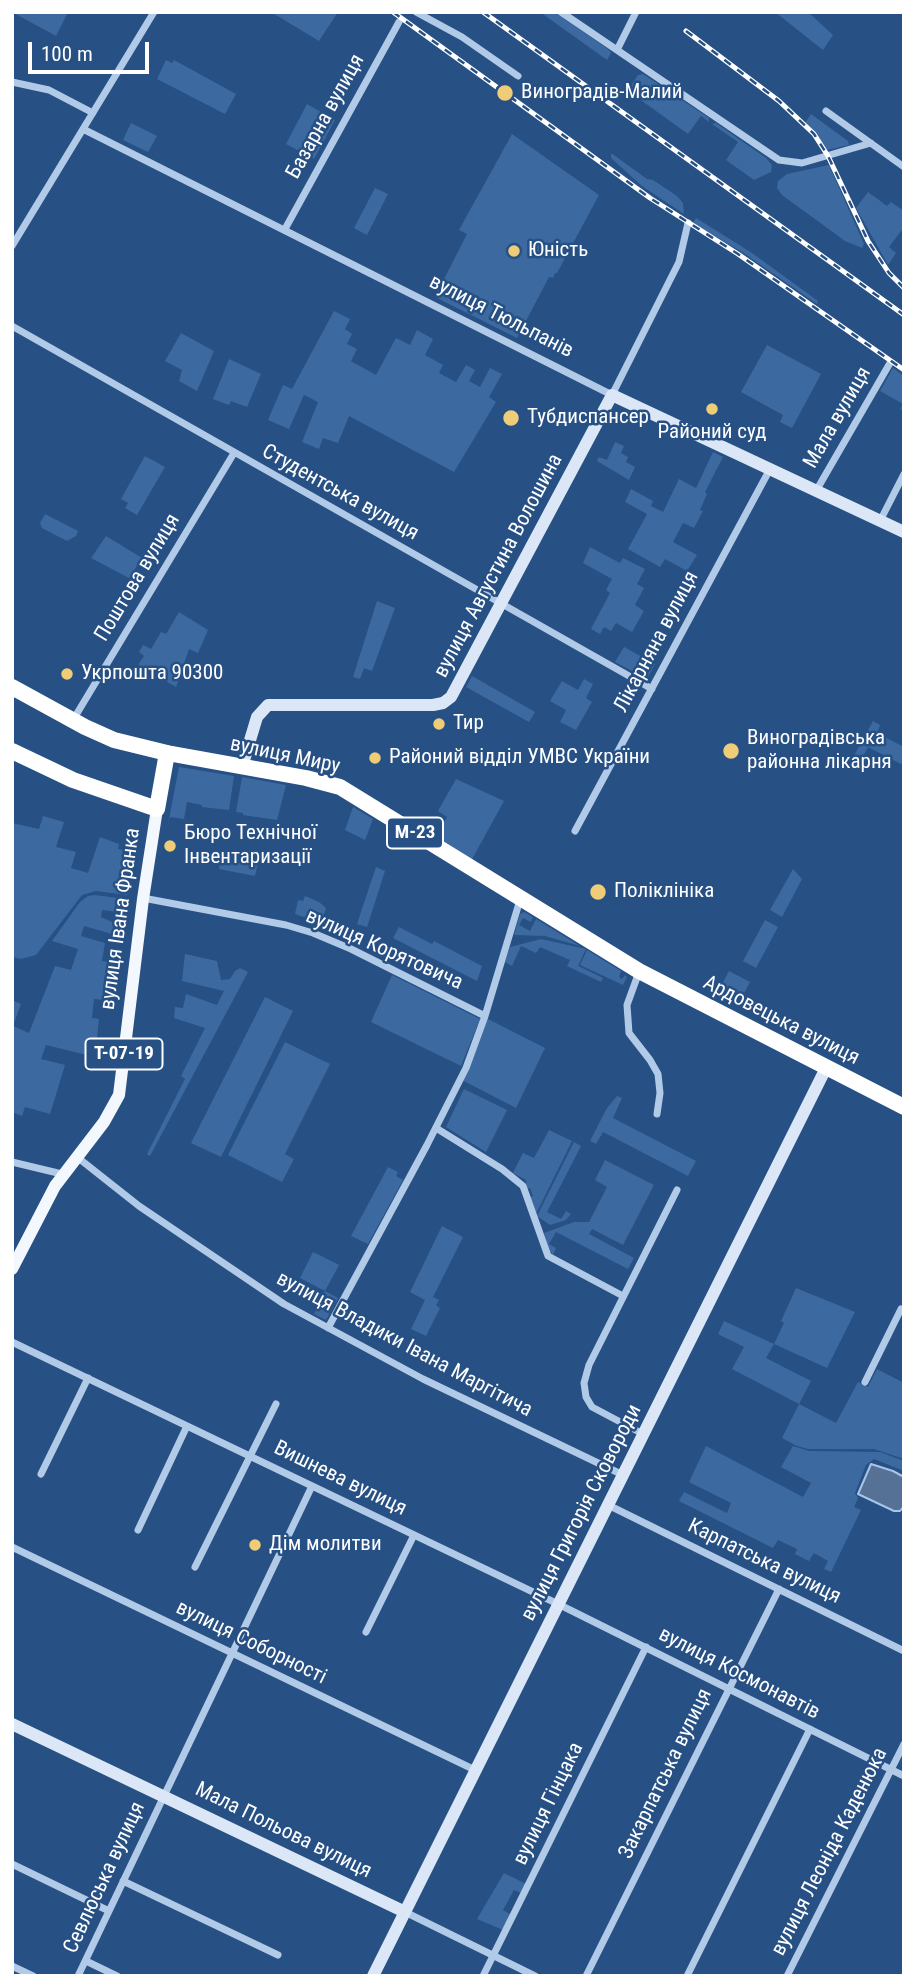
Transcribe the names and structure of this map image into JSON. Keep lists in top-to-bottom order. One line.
{"streets":{"highway":["вулиця Миру","М-23","вулиця Івана Франка","Ардовецька вулиця"],"main road":["Т-07-19"],"street":["Базарна вулиця","вулиця Тюльпанів","Мала вулиця","Студентська вулиця","вулиця Августина Волошина","Поштова вулиця","Лікарняна вулиця","вулиця Корятовича","вулиця Владики Івана Маргітича","Вишнева вулиця","вулиця Григорія Сковороди","Карпатська вулиця","вулиця Соборності","вулиця Космонавтів","Закарпатська вулиця","вулиця Гінцака","Мала Польова вулиця","вулиця Леоніда Каденюка","Севлюська вулиця"]},"crossings":[["Базарна вулиця","вулиця Тюльпанів"],["вулиця Тюльпанів","Мала вулиця"],["вулиця Тюльпанів","вулиця Августина Волошина"],["вулиця Тюльпанів","Лікарняна вулиця"],["Студентська вулиця","вулиця Августина Волошина"],["Студентська вулиця","Поштова вулиця"],["Студентська вулиця","Лікарняна вулиця"],["вулиця Августина Волошина","вулиця Миру"],["Поштова вулиця","вулиця Миру"],["вулиця Миру","вулиця Івана Франка"],["вулиця Миру","вулиця Корятовича"],["вулиця Миру","Ардовецька вулиця"],["вулиця Івана Франка","вулиця Корятовича"],["вулиця Івана Франка","вулиця Владики Івана Маргітича"],["вулиця Корятовича","вулиця Владики Івана Маргітича"],["Ардовецька вулиця","вулиця Григорія Сковороди"],["вулиця Владики Івана Маргітича","вулиця Григорія Сковороди"],["Вишнева вулиця","вулиця Григорія Сковороди"],["Вишнева вулиця","вулиця Космонавтів"],["Вишнева вулиця","Севлюська вулиця"],["вулиця Григорія Сковороди","Карпатська вулиця"],["вулиця Григорія Сковороди","вулиця Соборності"],["вулиця Григорія Сковороди","вулиця Космонавтів"],["вулиця Григорія Сковороди","Мала Польова вулиця"],["Карпатська вулиця","Закарпатська вулиця"],["вулиця Соборності","Севлюська вулиця"],["вулиця Космонавтів","Закарпатська вулиця"],["вулиця Космонавтів","вулиця Гінцака"],["вулиця Космонавтів","вулиця Леоніда Каденюка"],["вулиця Гінцака","Мала Польова вулиця"],["Мала Польова вулиця","Севлюська вулиця"]],"places":["Виноградів-Малий","Юність","Районий суд","Тубдиспансер","Укрпошта 90300","Тир","Виноградівська районна лікарня","Районий відділ УМВС України","Бюро Технічної Інвентаризації","Поліклініка","Дім молитви"],"scale_bar":"100 m"}
